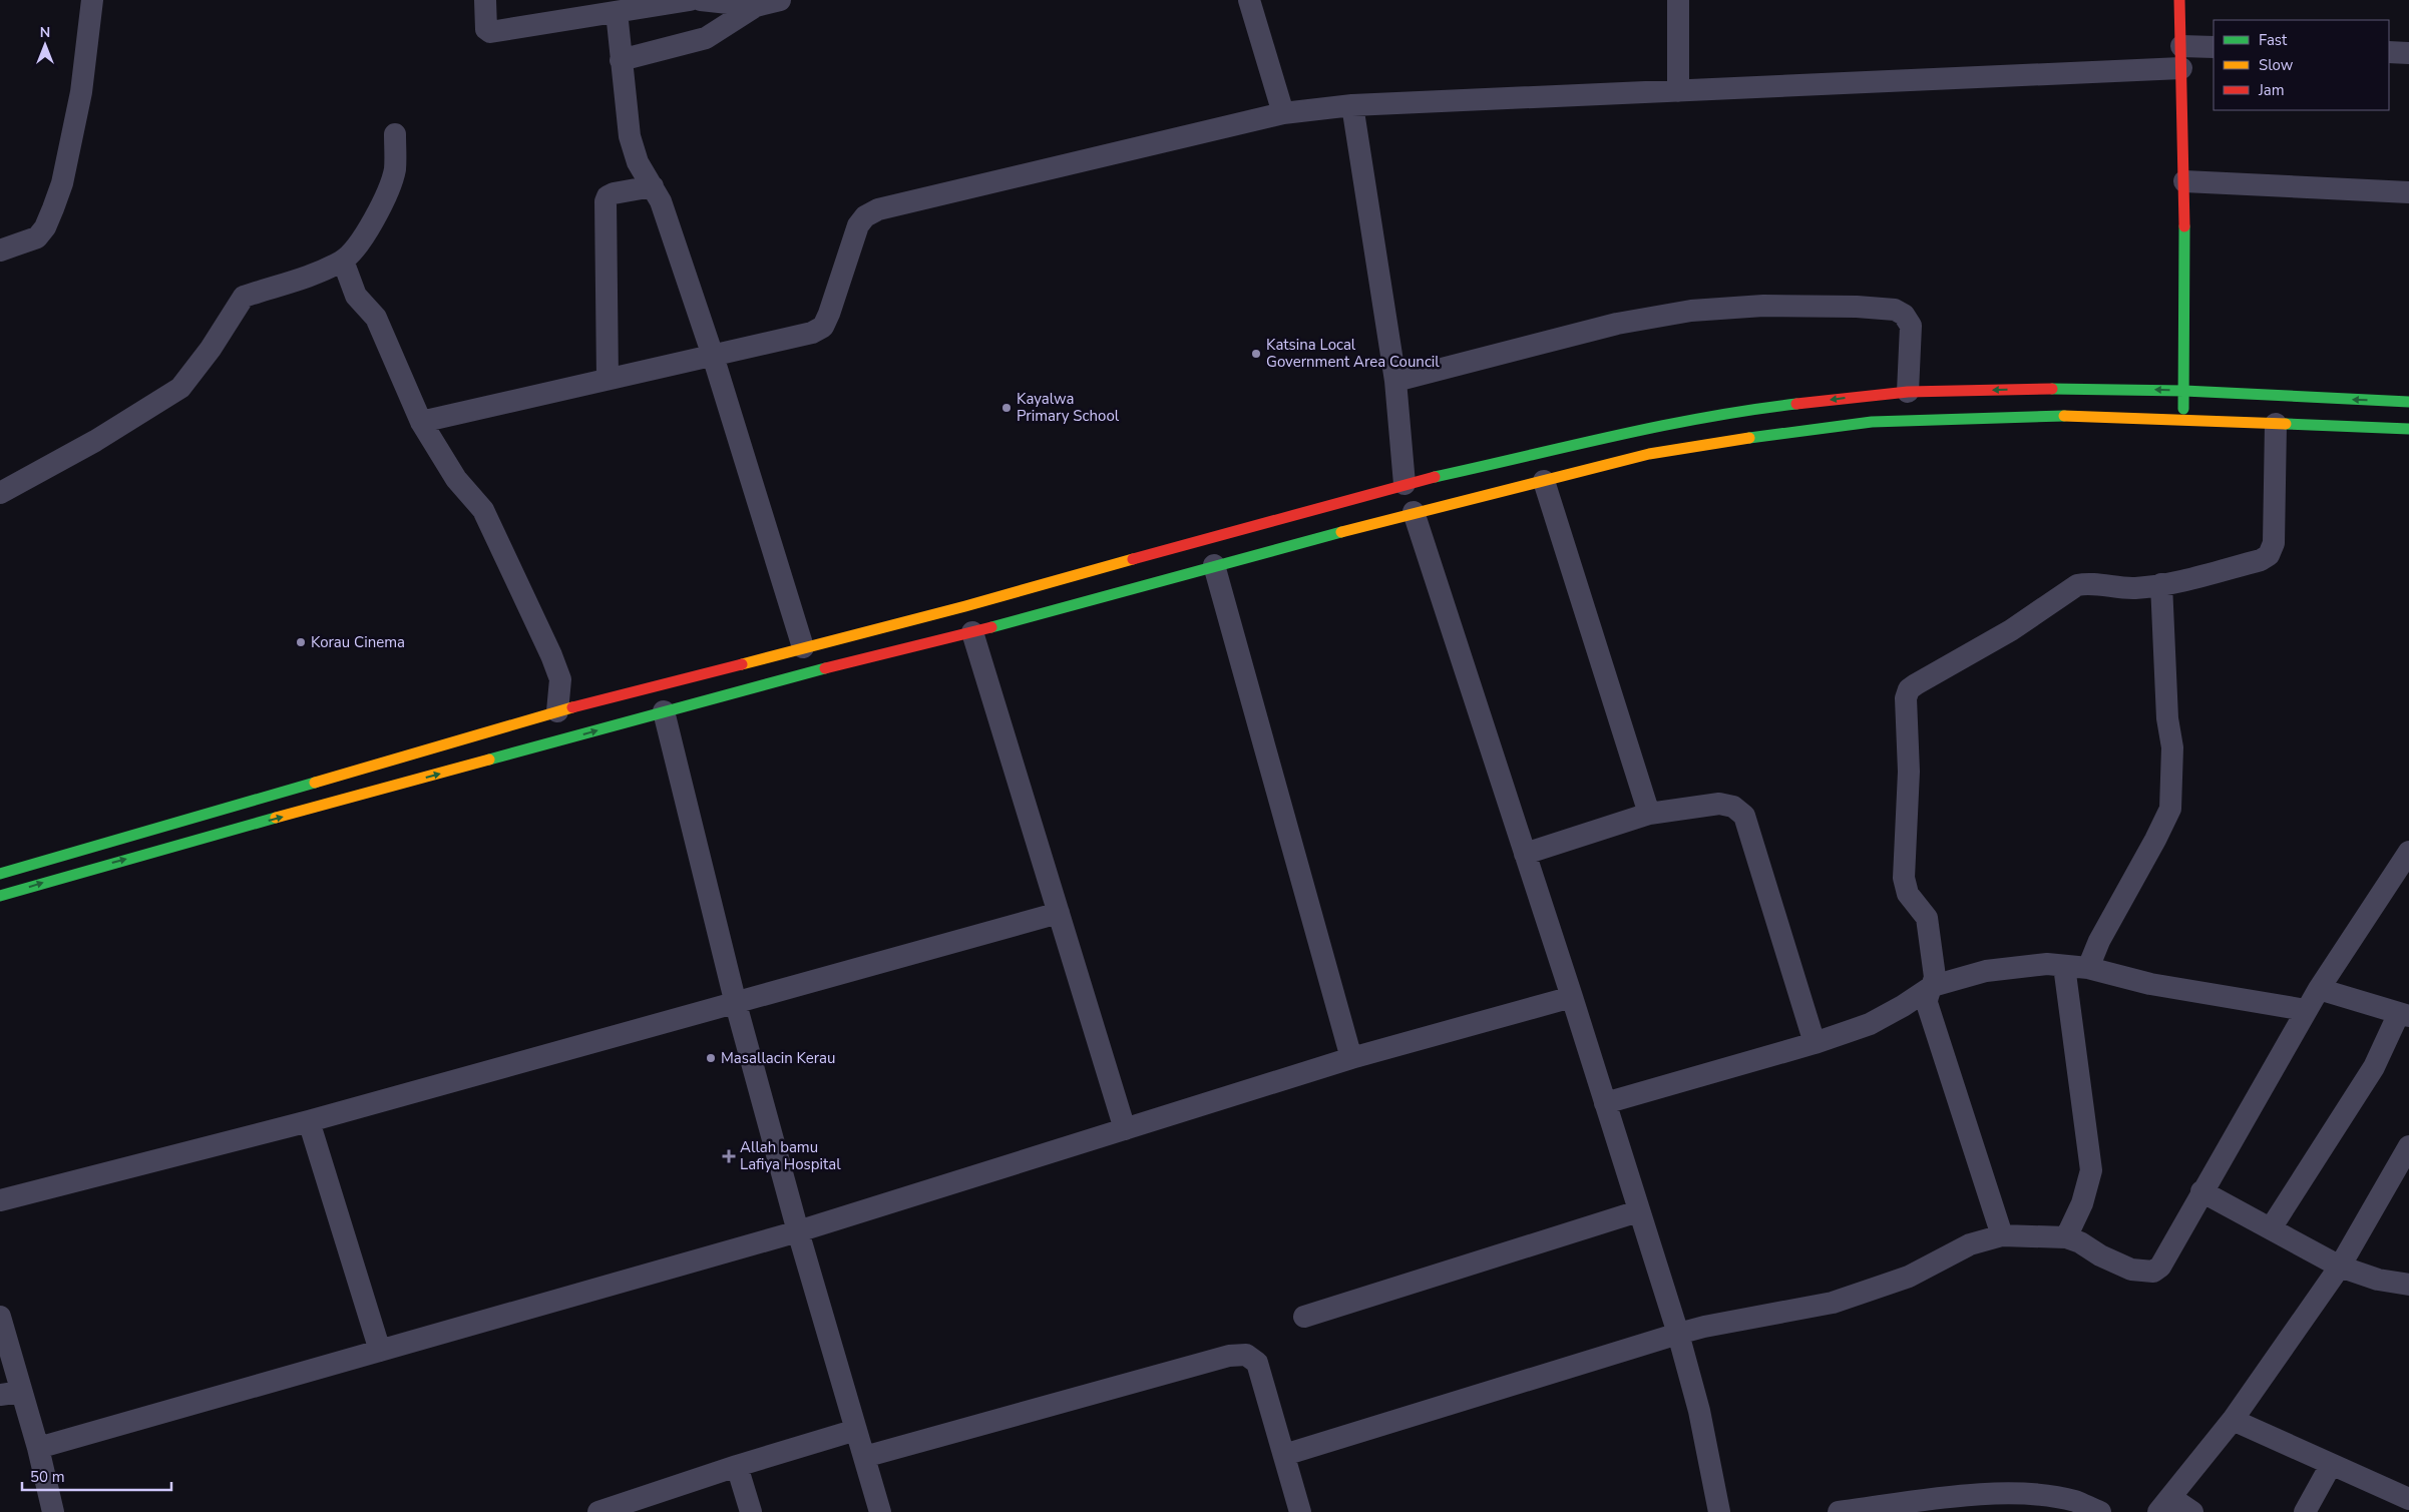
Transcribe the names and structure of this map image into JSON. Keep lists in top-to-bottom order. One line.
{"places":{"other":["Katsina Local Government Area Council","Kayalwa Primary School","Korau Cinema","Masallacin Kerau"],"health":["Allah bamu Lafiya Hospital"]},"legend":["Fast","Slow","Jam"],"scale_bar":"50 m","north":"top"}
